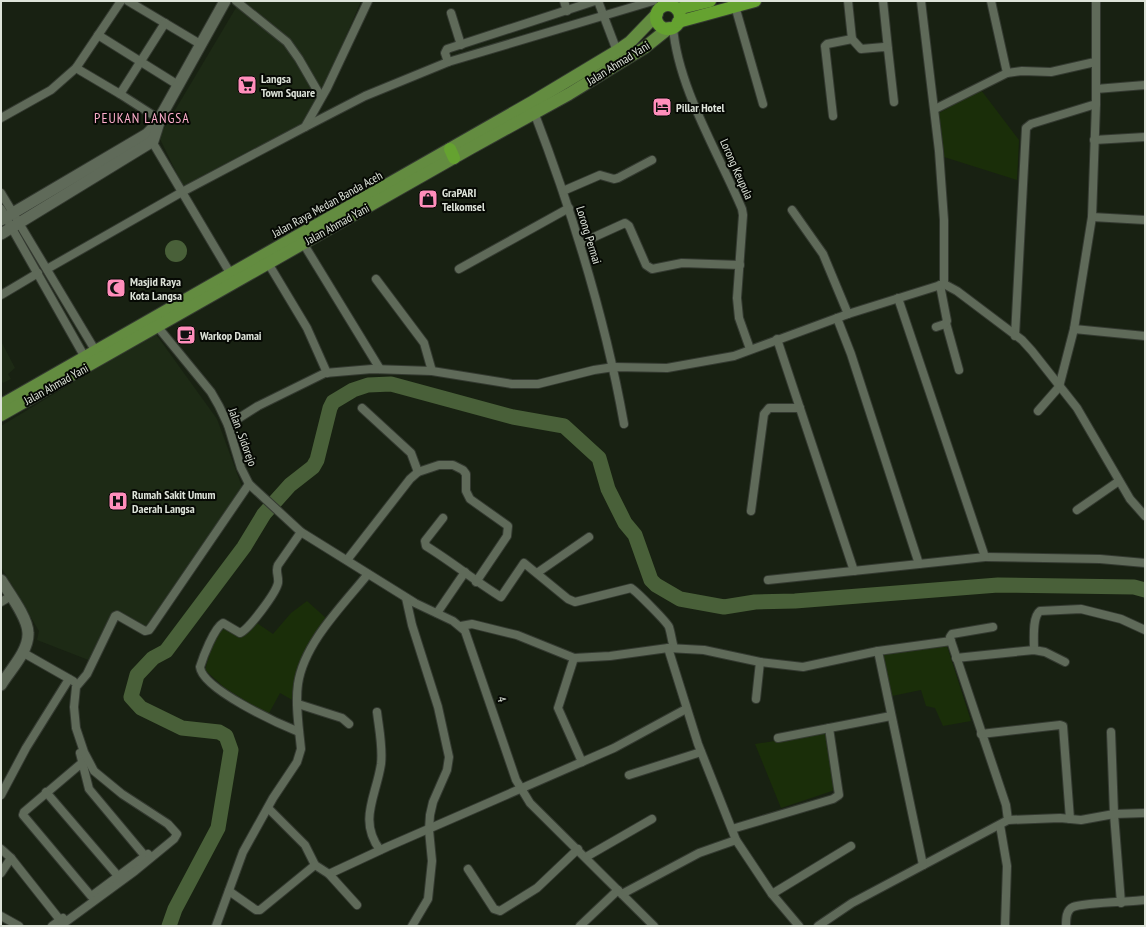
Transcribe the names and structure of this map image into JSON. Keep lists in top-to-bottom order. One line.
{"streets":{"main road":["Jalan Ahmad Yani","Jalan Raya Medan Banda Aceh"],"street":["Lorong Keupula","Lorong Permai","Jalan . Sidorejo","4"]},"crossings":[["Jalan Ahmad Yani","Lorong Keupula"],["Jalan Ahmad Yani","Jalan Raya Medan Banda Aceh"],["Jalan Ahmad Yani","Lorong Permai"],["Jalan Ahmad Yani","Jalan . Sidorejo"],["Lorong Keupula","Jalan Raya Medan Banda Aceh"]],"districts":["PEUKAN LANGSA"],"places":{"supermarket":["Langsa Town Square"],"hotel":["Pillar Hotel"],"shop":["GraPARI Telkomsel"],"mosque":["Masjid Raya Kota Langsa"],"cafe":["Warkop Damai"],"hospital":["Rumah Sakit Umum Daerah Langsa"]}}
